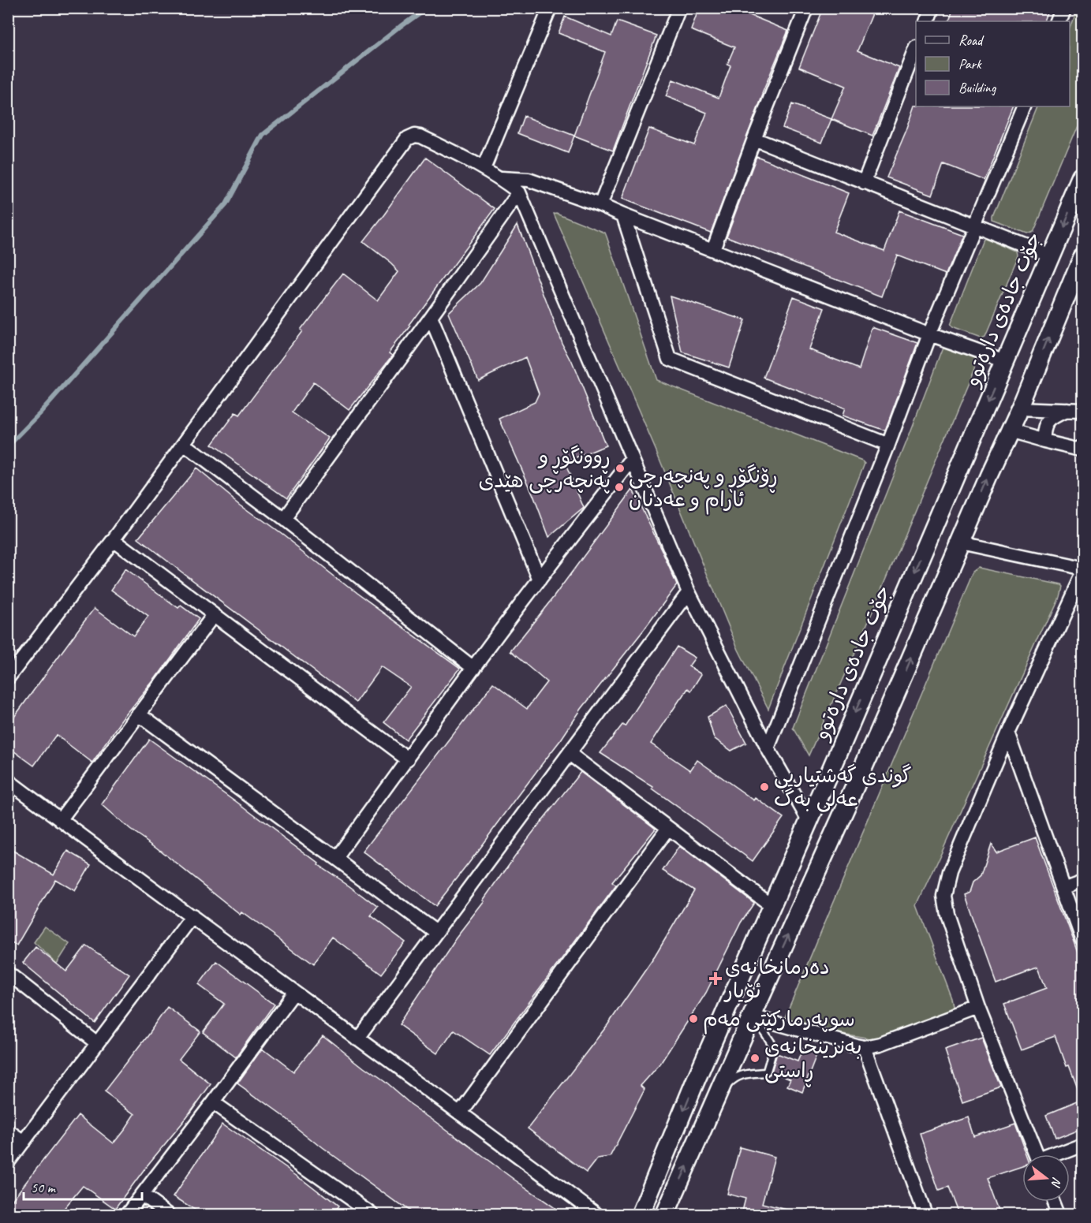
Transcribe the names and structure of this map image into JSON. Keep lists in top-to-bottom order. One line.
{"streets":{"main road":["جۆت جادەی دارەتوو"]},"places":{"other":["ڕوونگۆڕ و پەنچەرچی هێدی","ڕۆنگۆڕ و پەنچەرچی ئارام و عەدنان","گوندی گەشتیاریی عەلی بەگ","سوپەرمارکێتی مەم","بەنزینخانەی ڕاستی"],"health":["دەرمانخانەی ئۆیار"]},"legend":["Road","Park","Building"],"scale_bar":"50 m","north":"right"}
